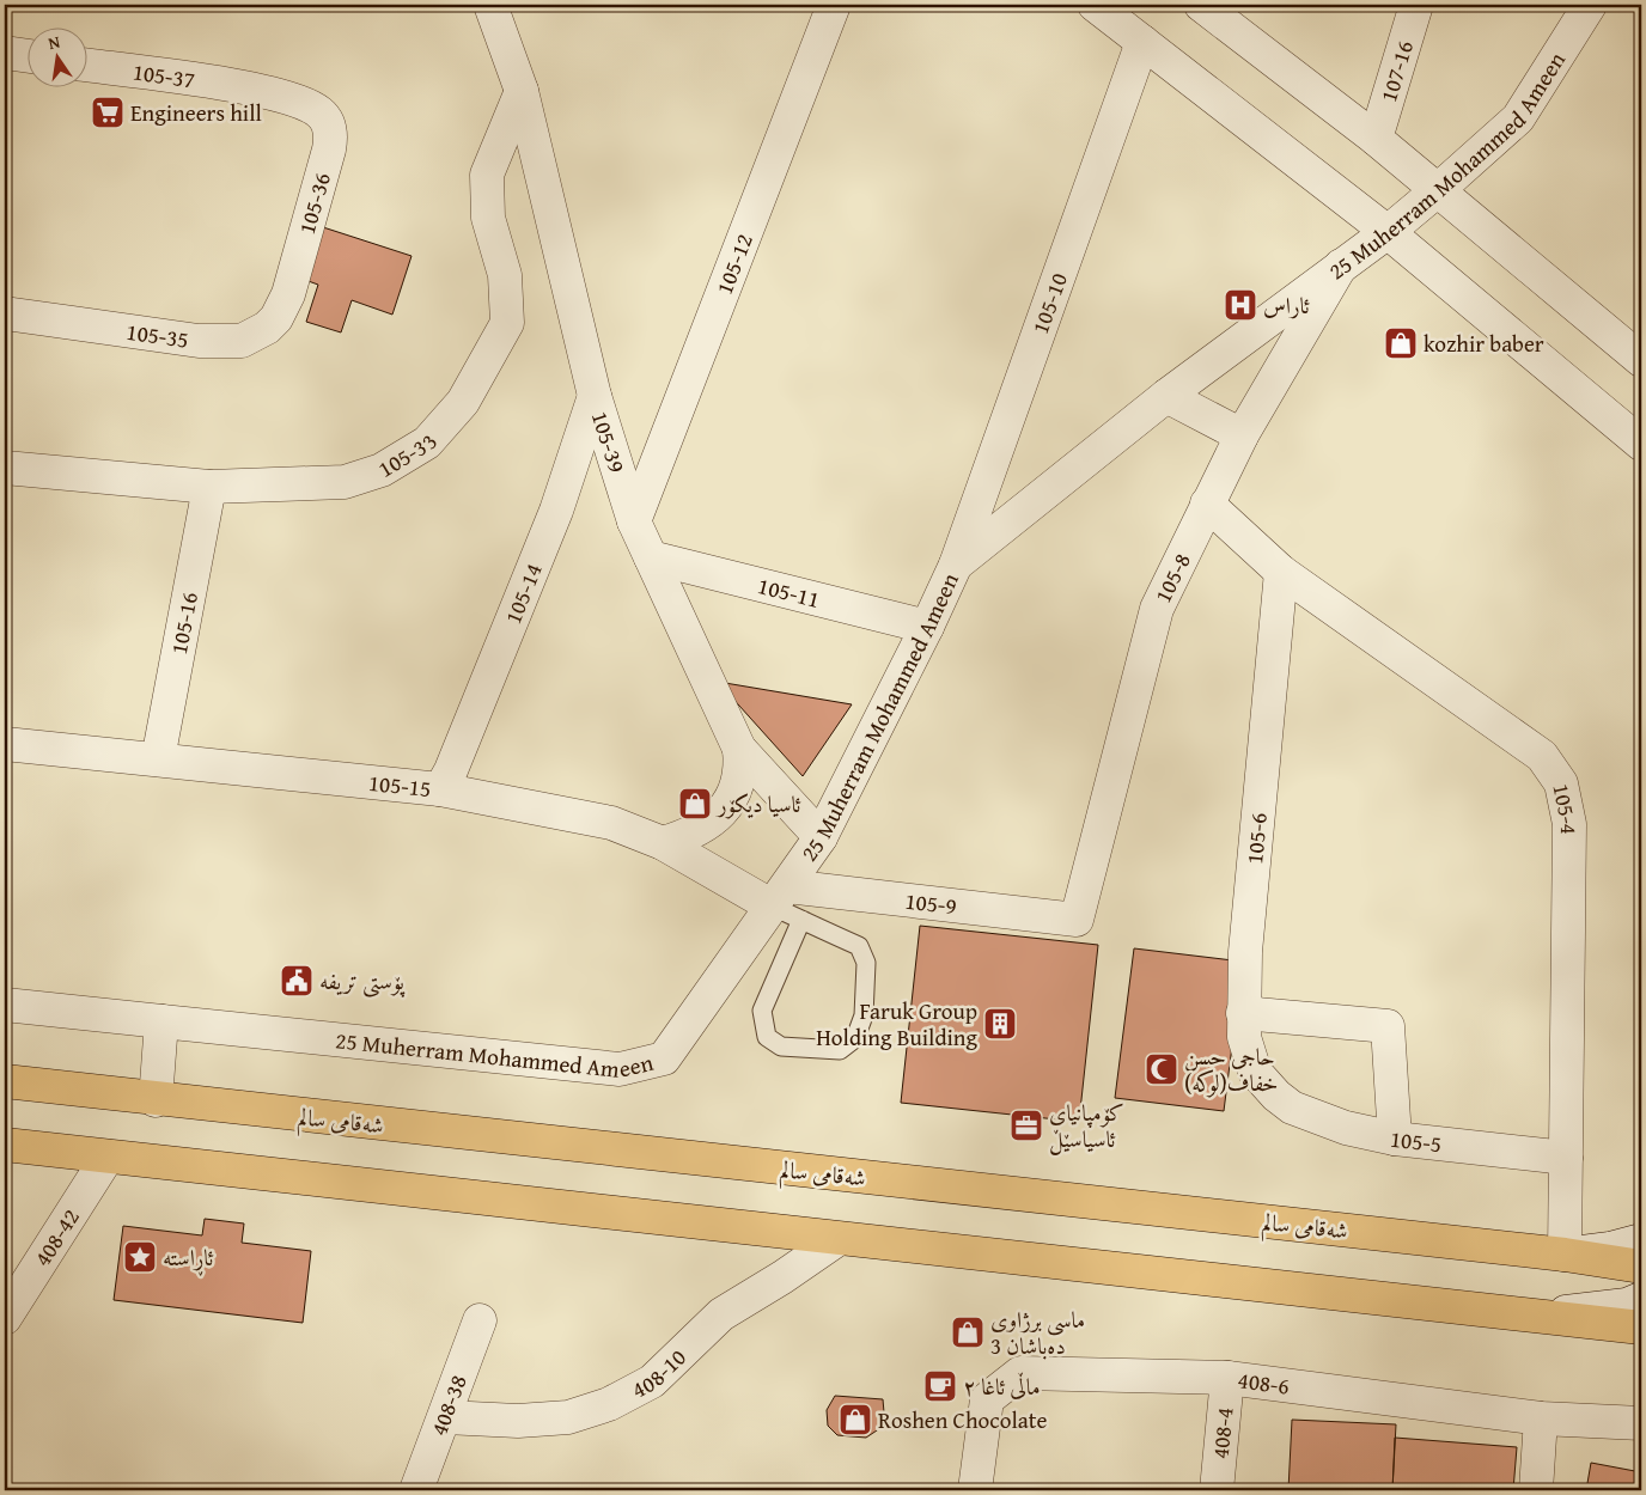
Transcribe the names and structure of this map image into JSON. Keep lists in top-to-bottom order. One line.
{"streets":{"main road":["شەقامی سالم"],"street":["107-16","105-37","25 Muherram Mohammed Ameen","105-36","105-12","105-10","105-35","105-39","105-33","105-8","105-11","105-14","105-16","105-15","105-4","105-6","105-9","105-5","408-42","408-10","408-6","408-38","408-4"]},"crossings":[["105-37","105-36"],["25 Muherram Mohammed Ameen","105-10"],["25 Muherram Mohammed Ameen","105-39"],["25 Muherram Mohammed Ameen","105-8"],["25 Muherram Mohammed Ameen","105-11"],["25 Muherram Mohammed Ameen","105-15"],["25 Muherram Mohammed Ameen","105-9"],["105-36","105-35"],["105-12","105-39"],["105-39","105-33"],["105-39","105-11"],["105-39","105-14"],["105-33","105-16"],["105-8","105-4"],["105-8","105-9"],["105-14","105-15"],["105-16","105-15"],["105-15","105-9"],["105-4","105-6"],["105-4","شەقامی سالم"],["105-4","105-5"],["105-6","105-5"],["408-10","408-38"],["408-6","408-4"]],"places":{"supermarket":["Engineers hill"],"hospital":["ئاراس"],"shop":["kozhir baber","ئاسیا دیكۆر","ماسی برژاوی دەباشان 3","Roshen Chocolate"],"public building":["پۆستی تریفە"],"building":["Faruk Group Holding Building"],"mosque":["حاجی حسن (لوکه)خفاف"],"office":["کۆمپانیای ئاسیاسێڵ"],"place":["ئاڕاستە"],"cafe":["ماڵی ئاغا ۲"]},"north":"top"}
